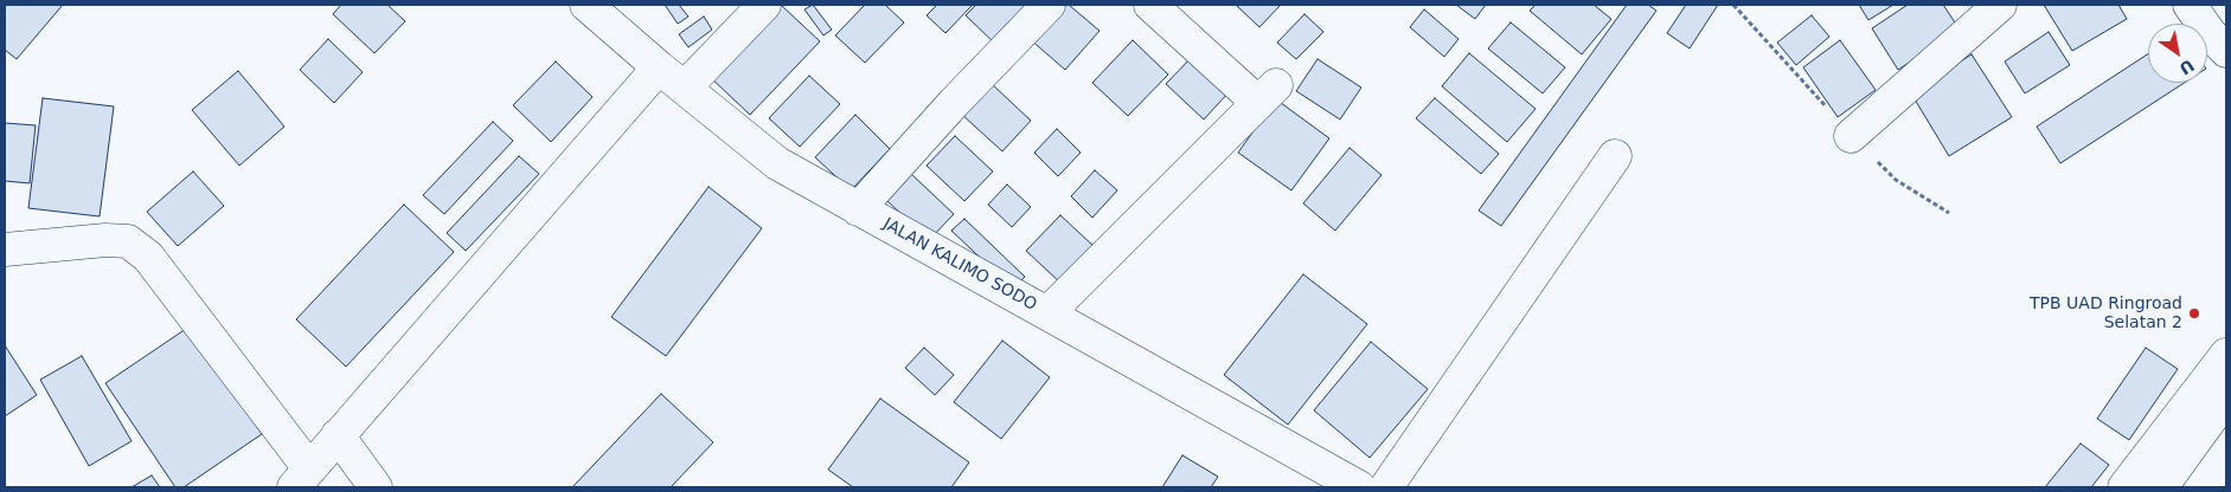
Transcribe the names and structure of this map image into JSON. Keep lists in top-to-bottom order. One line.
{"streets":{"main road":["JALAN KALIMO SODO"]},"places":["TPB UAD Ringroad Selatan 2"],"north":"bottom right"}
